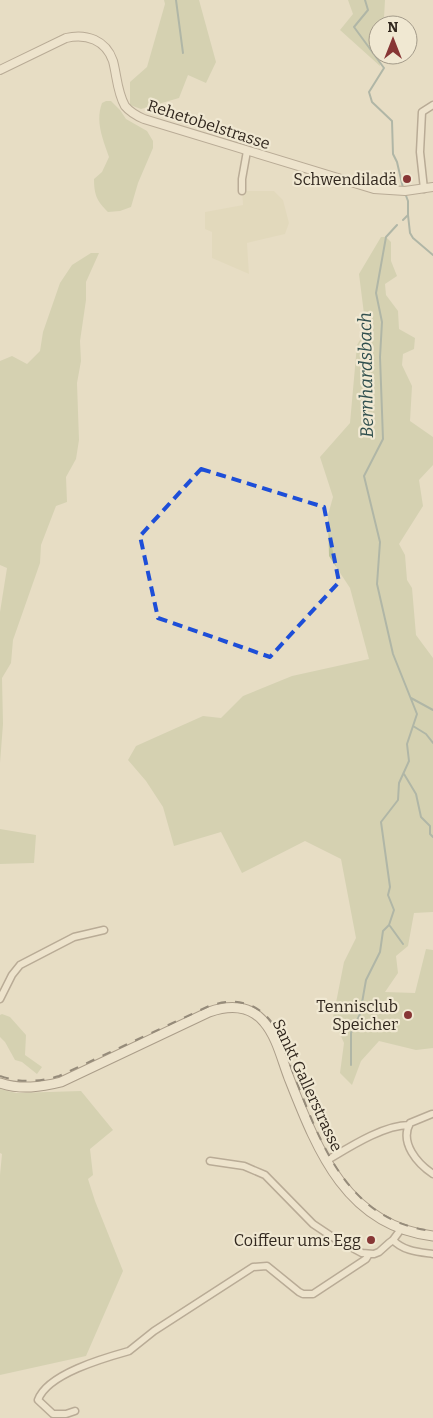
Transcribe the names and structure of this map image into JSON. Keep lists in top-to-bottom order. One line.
{"streets":{"main road":["Sankt Gallerstrasse"],"street":["Rehetobelstrasse"]},"water":["Bernhardsbach"],"places":["Schwendiladä","Tennisclub Speicher","Coiffeur ums Egg"],"north":"top"}
